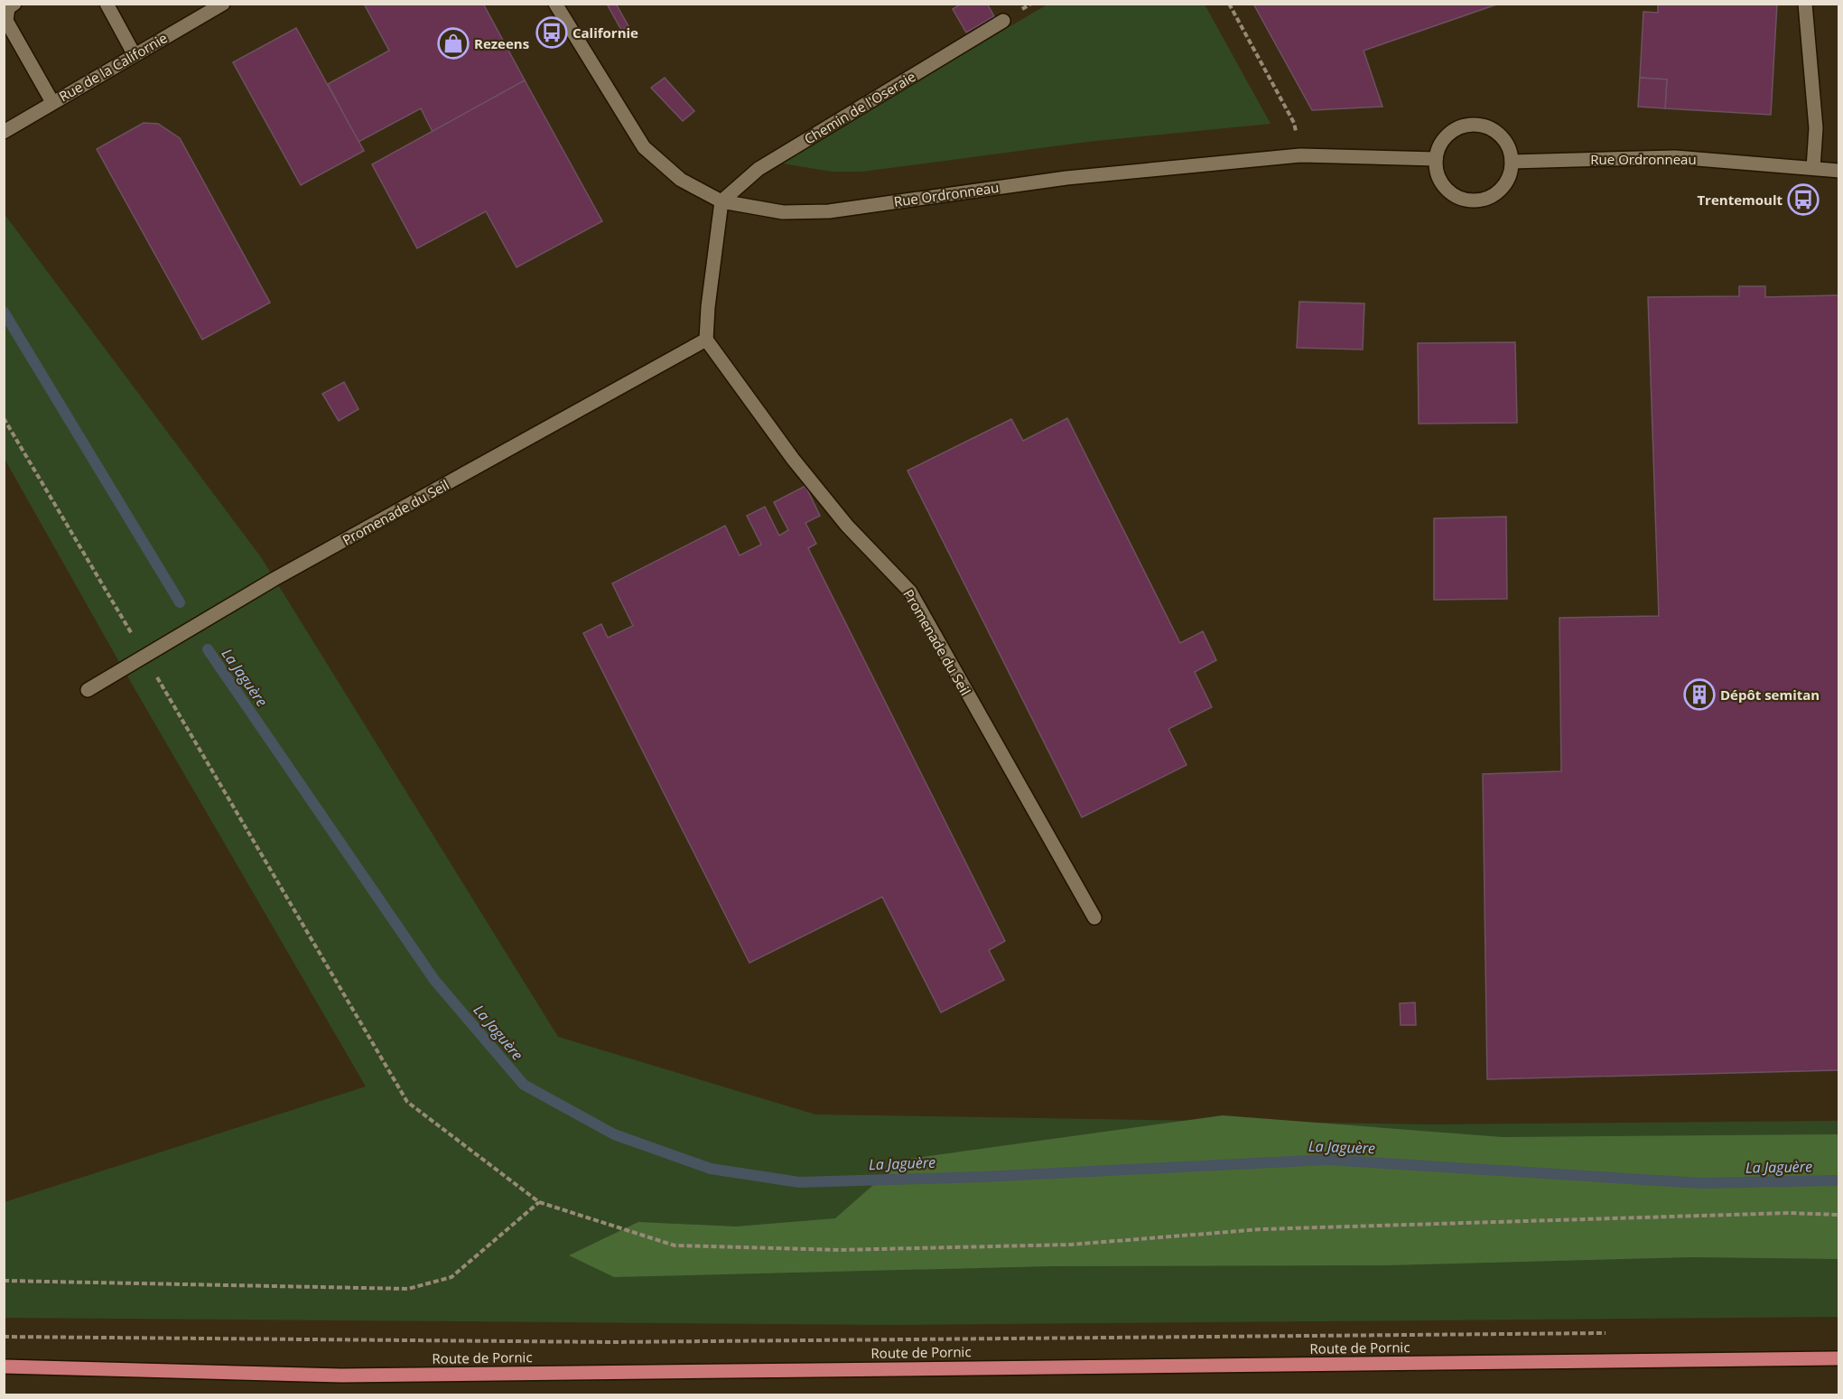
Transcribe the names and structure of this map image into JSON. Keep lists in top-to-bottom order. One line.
{"streets":{"main road":["Route de Pornic"],"street":["Rue de la Californie","Chemin de l'Oseraie","Rue Ordronneau","Promenade du Seil"]},"crossings":[["Chemin de l'Oseraie","Rue Ordronneau"]],"water":["La Jaguère"],"places":{"bus stop":["Californie","Trentemoult"],"shop":["Rezeens"],"building":["Dépôt semitan"]}}
